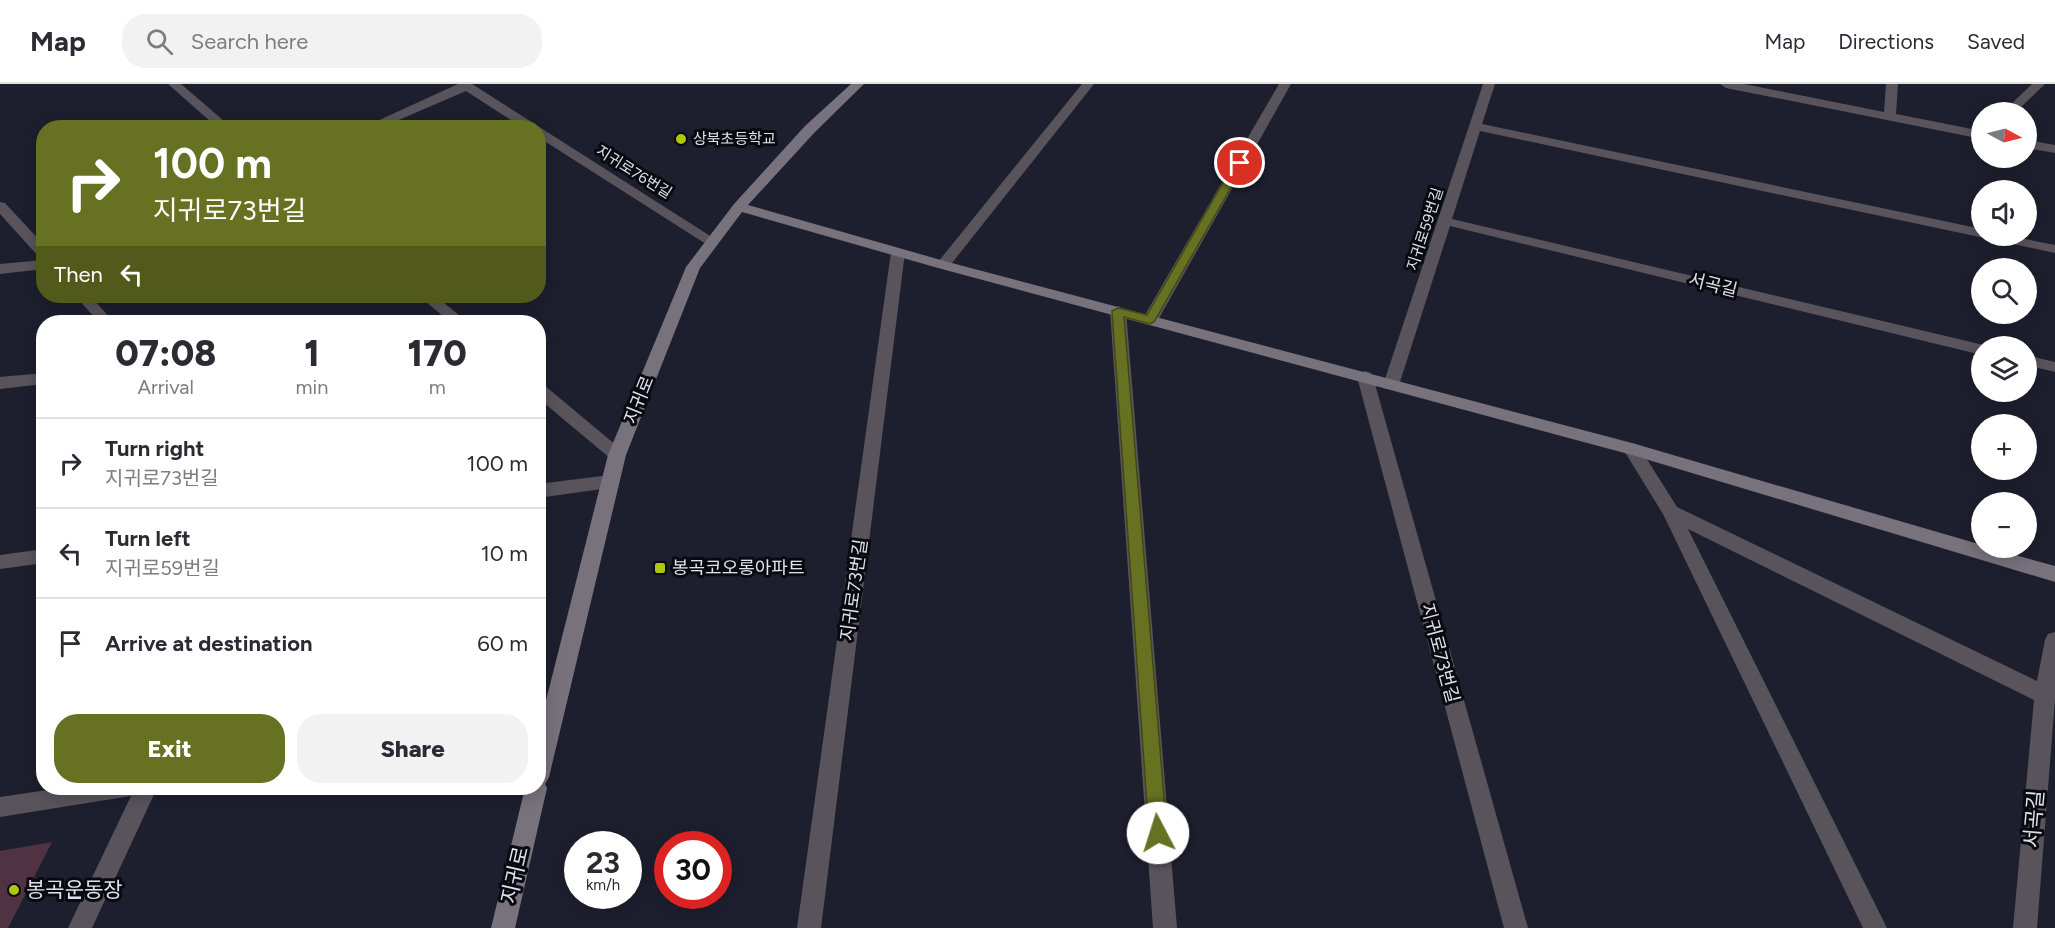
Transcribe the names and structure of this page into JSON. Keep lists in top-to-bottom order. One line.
{"streets":{"street":["지귀로76번길","지귀로59번길","서곡길","지귀로","지귀로73번길"]},"crossings":[["지귀로76번길","지귀로"],["지귀로59번길","서곡길"]],"places":{"other":["상북초등학교","봉곡운동장"],"transit":["봉곡코오롱아파트"]},"north":"right","page":{"header":"Map","search":"Search here","nav":["Map","Directions","Saved"],"map_buttons":["+","−"],"turn":["100 m","지귀로73번길"],"then":"Then","eta":["07:08","Arrival","1","min","170","m"],"list":[{"name":"Turn right","note":"지귀로73번길","value":"100 m"},{"name":"Turn left","note":"지귀로59번길","value":"10 m"},{"name":"Arrive at destination","value":"60 m"}],"buttons":["Exit","Share"],"speed":"23 km/h","limit":"30"}}
